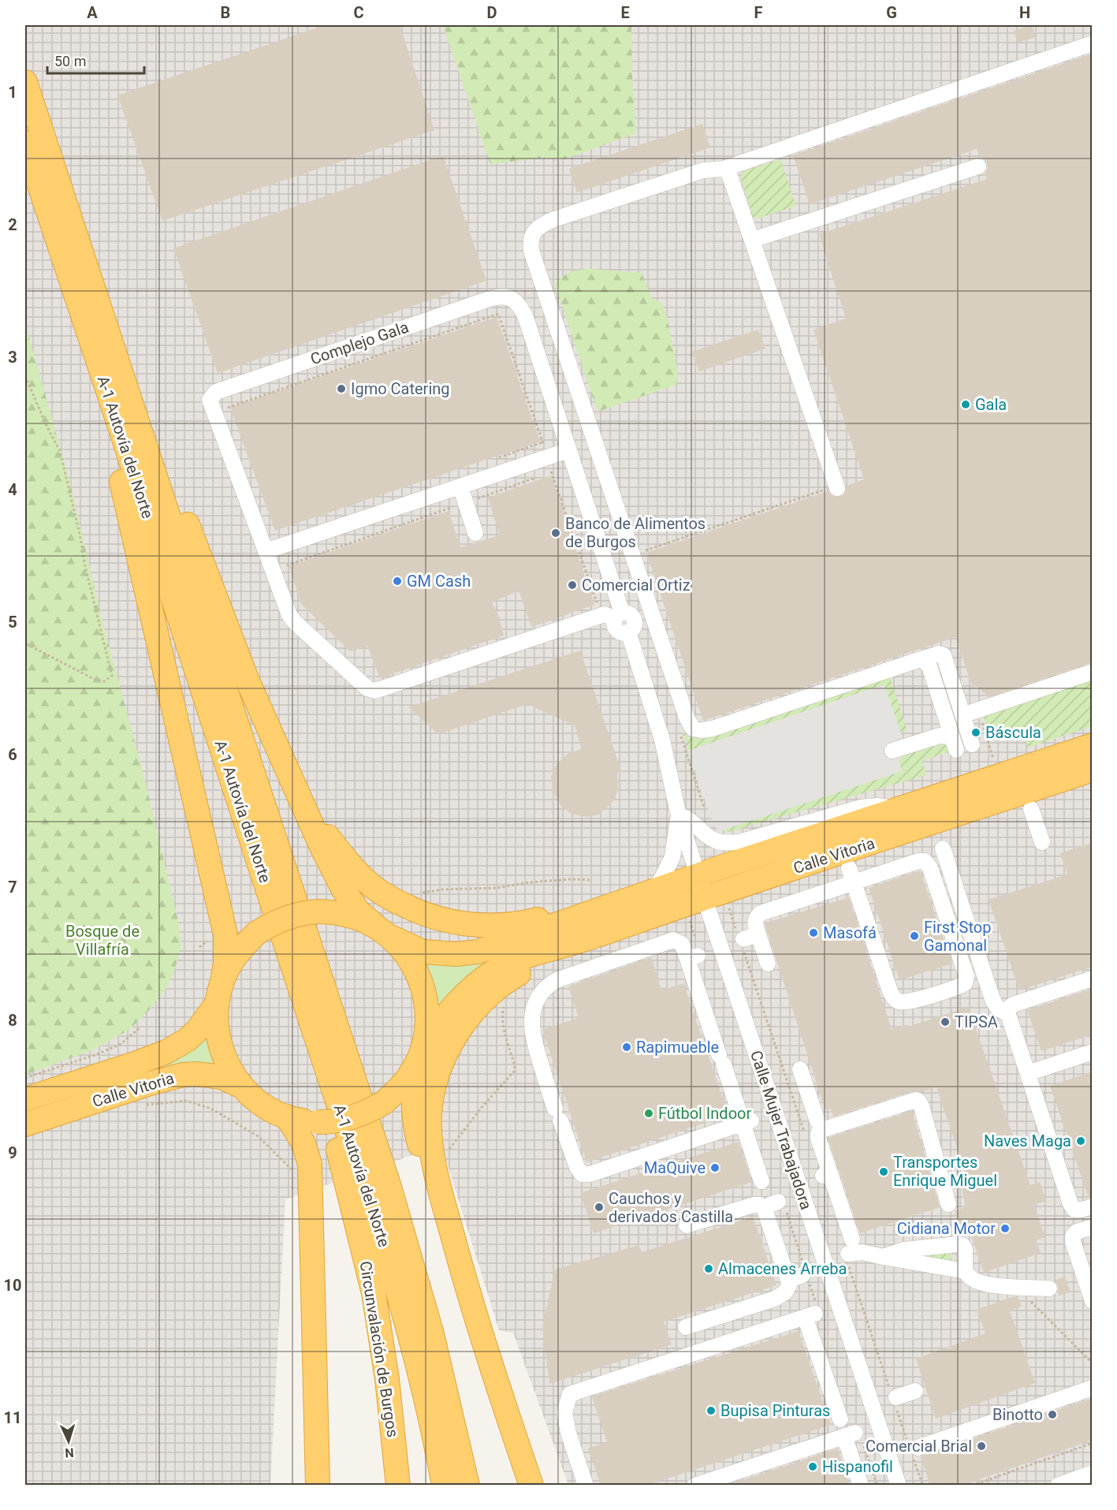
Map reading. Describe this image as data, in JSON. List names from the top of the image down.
{
  "streets": {
    "highway": ["A-1 Autovía del Norte", "Calle Vitoria", "Circunvalación de Burgos"],
    "street": ["Complejo Gala", "Calle Mujer Trabajadora"]
  },
  "crossings": [
    ["Complejo Gala", "Calle Mujer Trabajadora"],
    ["A-1 Autovía del Norte", "Circunvalación de Burgos"],
    ["Calle Vitoria", "Calle Mujer Trabajadora"]
  ],
  "parks": ["Bosque de Villafría"],
  "places": [
    "Igmo Catering",
    "Gala",
    "Banco de Alimentos de Burgos",
    "GM Cash",
    "Comercial Ortiz",
    "Báscula",
    "Masofá",
    "First Stop Gamonal",
    "TIPSA",
    "Rapimueble",
    "Fútbol Indoor",
    "Naves Maga",
    "MaQuive",
    "Transportes Enrique Miguel",
    "Cauchos y derivados Castilla",
    "Cidiana Motor",
    "Almacenes Arreba",
    "Bupisa Pinturas",
    "Binotto",
    "Comercial Brial",
    "Hispanofil"
  ],
  "scale_bar": "50 m",
  "north": "bottom",
  "grid": {
    "columns": [
      "A",
      "B",
      "C",
      "D",
      "E",
      "F",
      "G",
      "H"
    ],
    "rows": [
      "1",
      "2",
      "3",
      "4",
      "5",
      "6",
      "7",
      "8",
      "9",
      "10",
      "11"
    ]
  }
}
